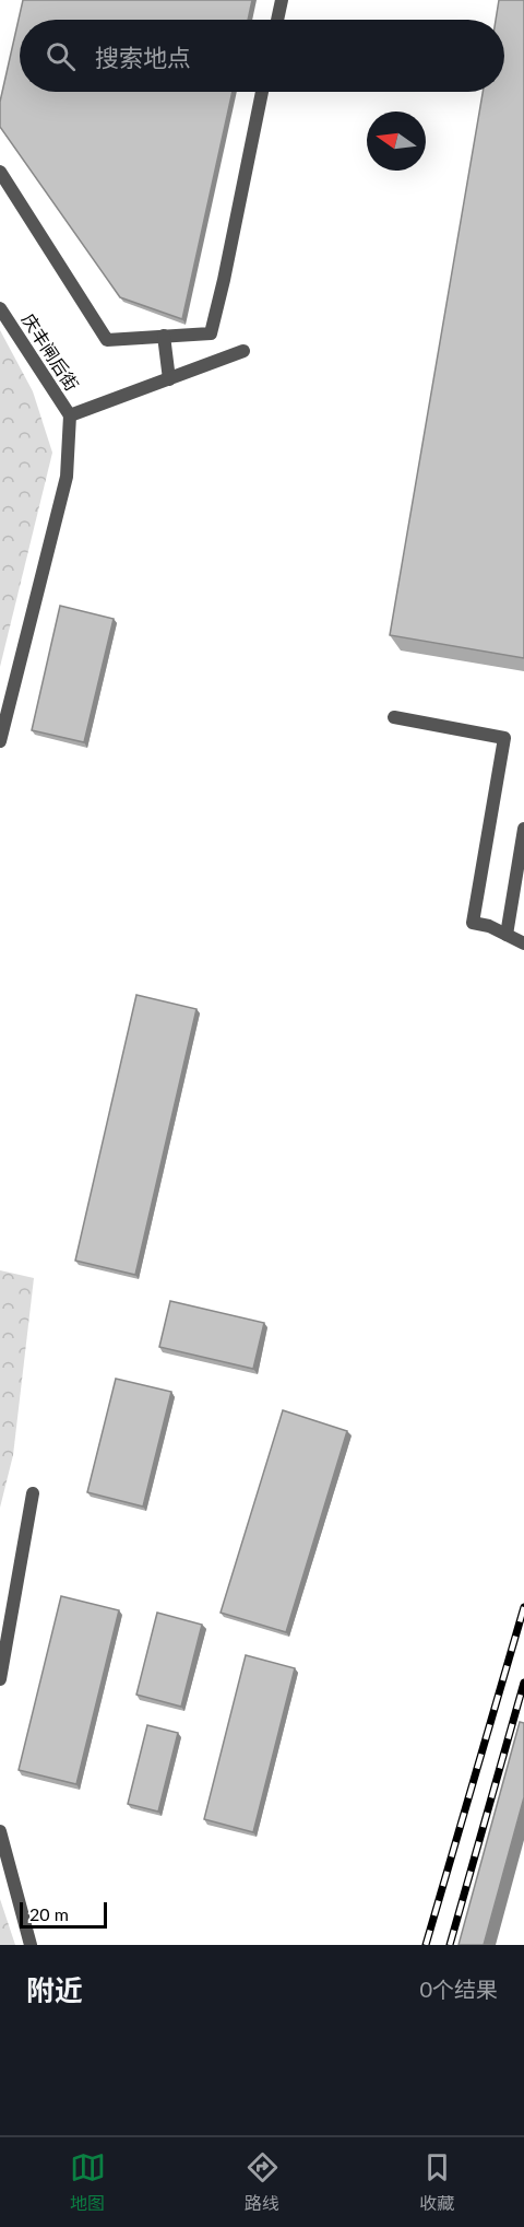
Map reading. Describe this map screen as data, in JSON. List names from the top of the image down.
{
  "streets": {
    "street": ["庆丰闸后街"]
  },
  "scale_bar": "20 m",
  "north": "left",
  "page": {
    "search": "搜索地点",
    "scale": "20 m",
    "heading": ["附近", "0个结果"],
    "nav": ["地图", "路线", "收藏"]
  }
}
